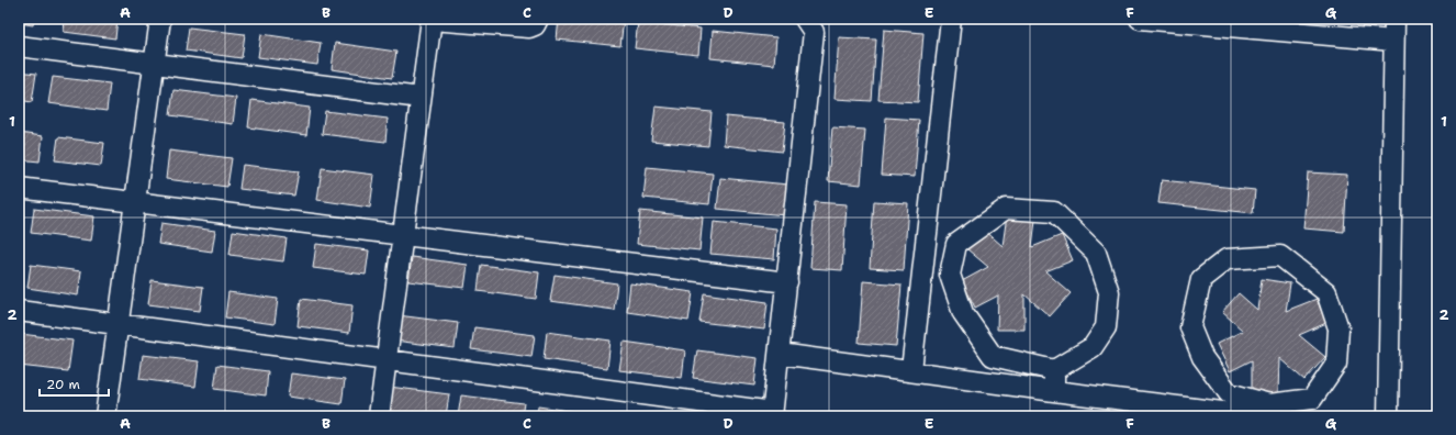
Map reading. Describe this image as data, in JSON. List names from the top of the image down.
{
  "scale_bar": "20 m",
  "grid": {
    "columns": [
      "A",
      "B",
      "C",
      "D",
      "E",
      "F",
      "G"
    ],
    "rows": ["1", "2"]
  }
}
